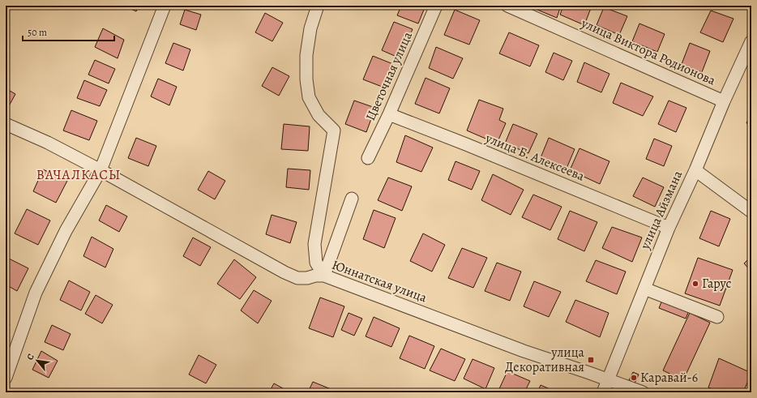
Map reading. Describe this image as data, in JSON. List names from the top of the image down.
{
  "streets": {
    "street": [
      "улица Виктора Родионова",
      "Цветочная улица",
      "улица Б. Алексеева",
      "улица Айзмана",
      "Юннатская улица"
    ]
  },
  "crossings": [
    ["улица Виктора Родионова", "улица Айзмана"],
    ["Цветочная улица", "улица Б. Алексеева"],
    ["улица Б. Алексеева", "улица Айзмана"],
    ["улица Айзмана", "Юннатская улица"]
  ],
  "districts": ["ВАЧАЛКАСЫ"],
  "places": {
    "other": ["Гарус", "Каравай-6"],
    "transit": ["улица Декоративная"]
  },
  "scale_bar": "50 m",
  "north": "top left"
}
